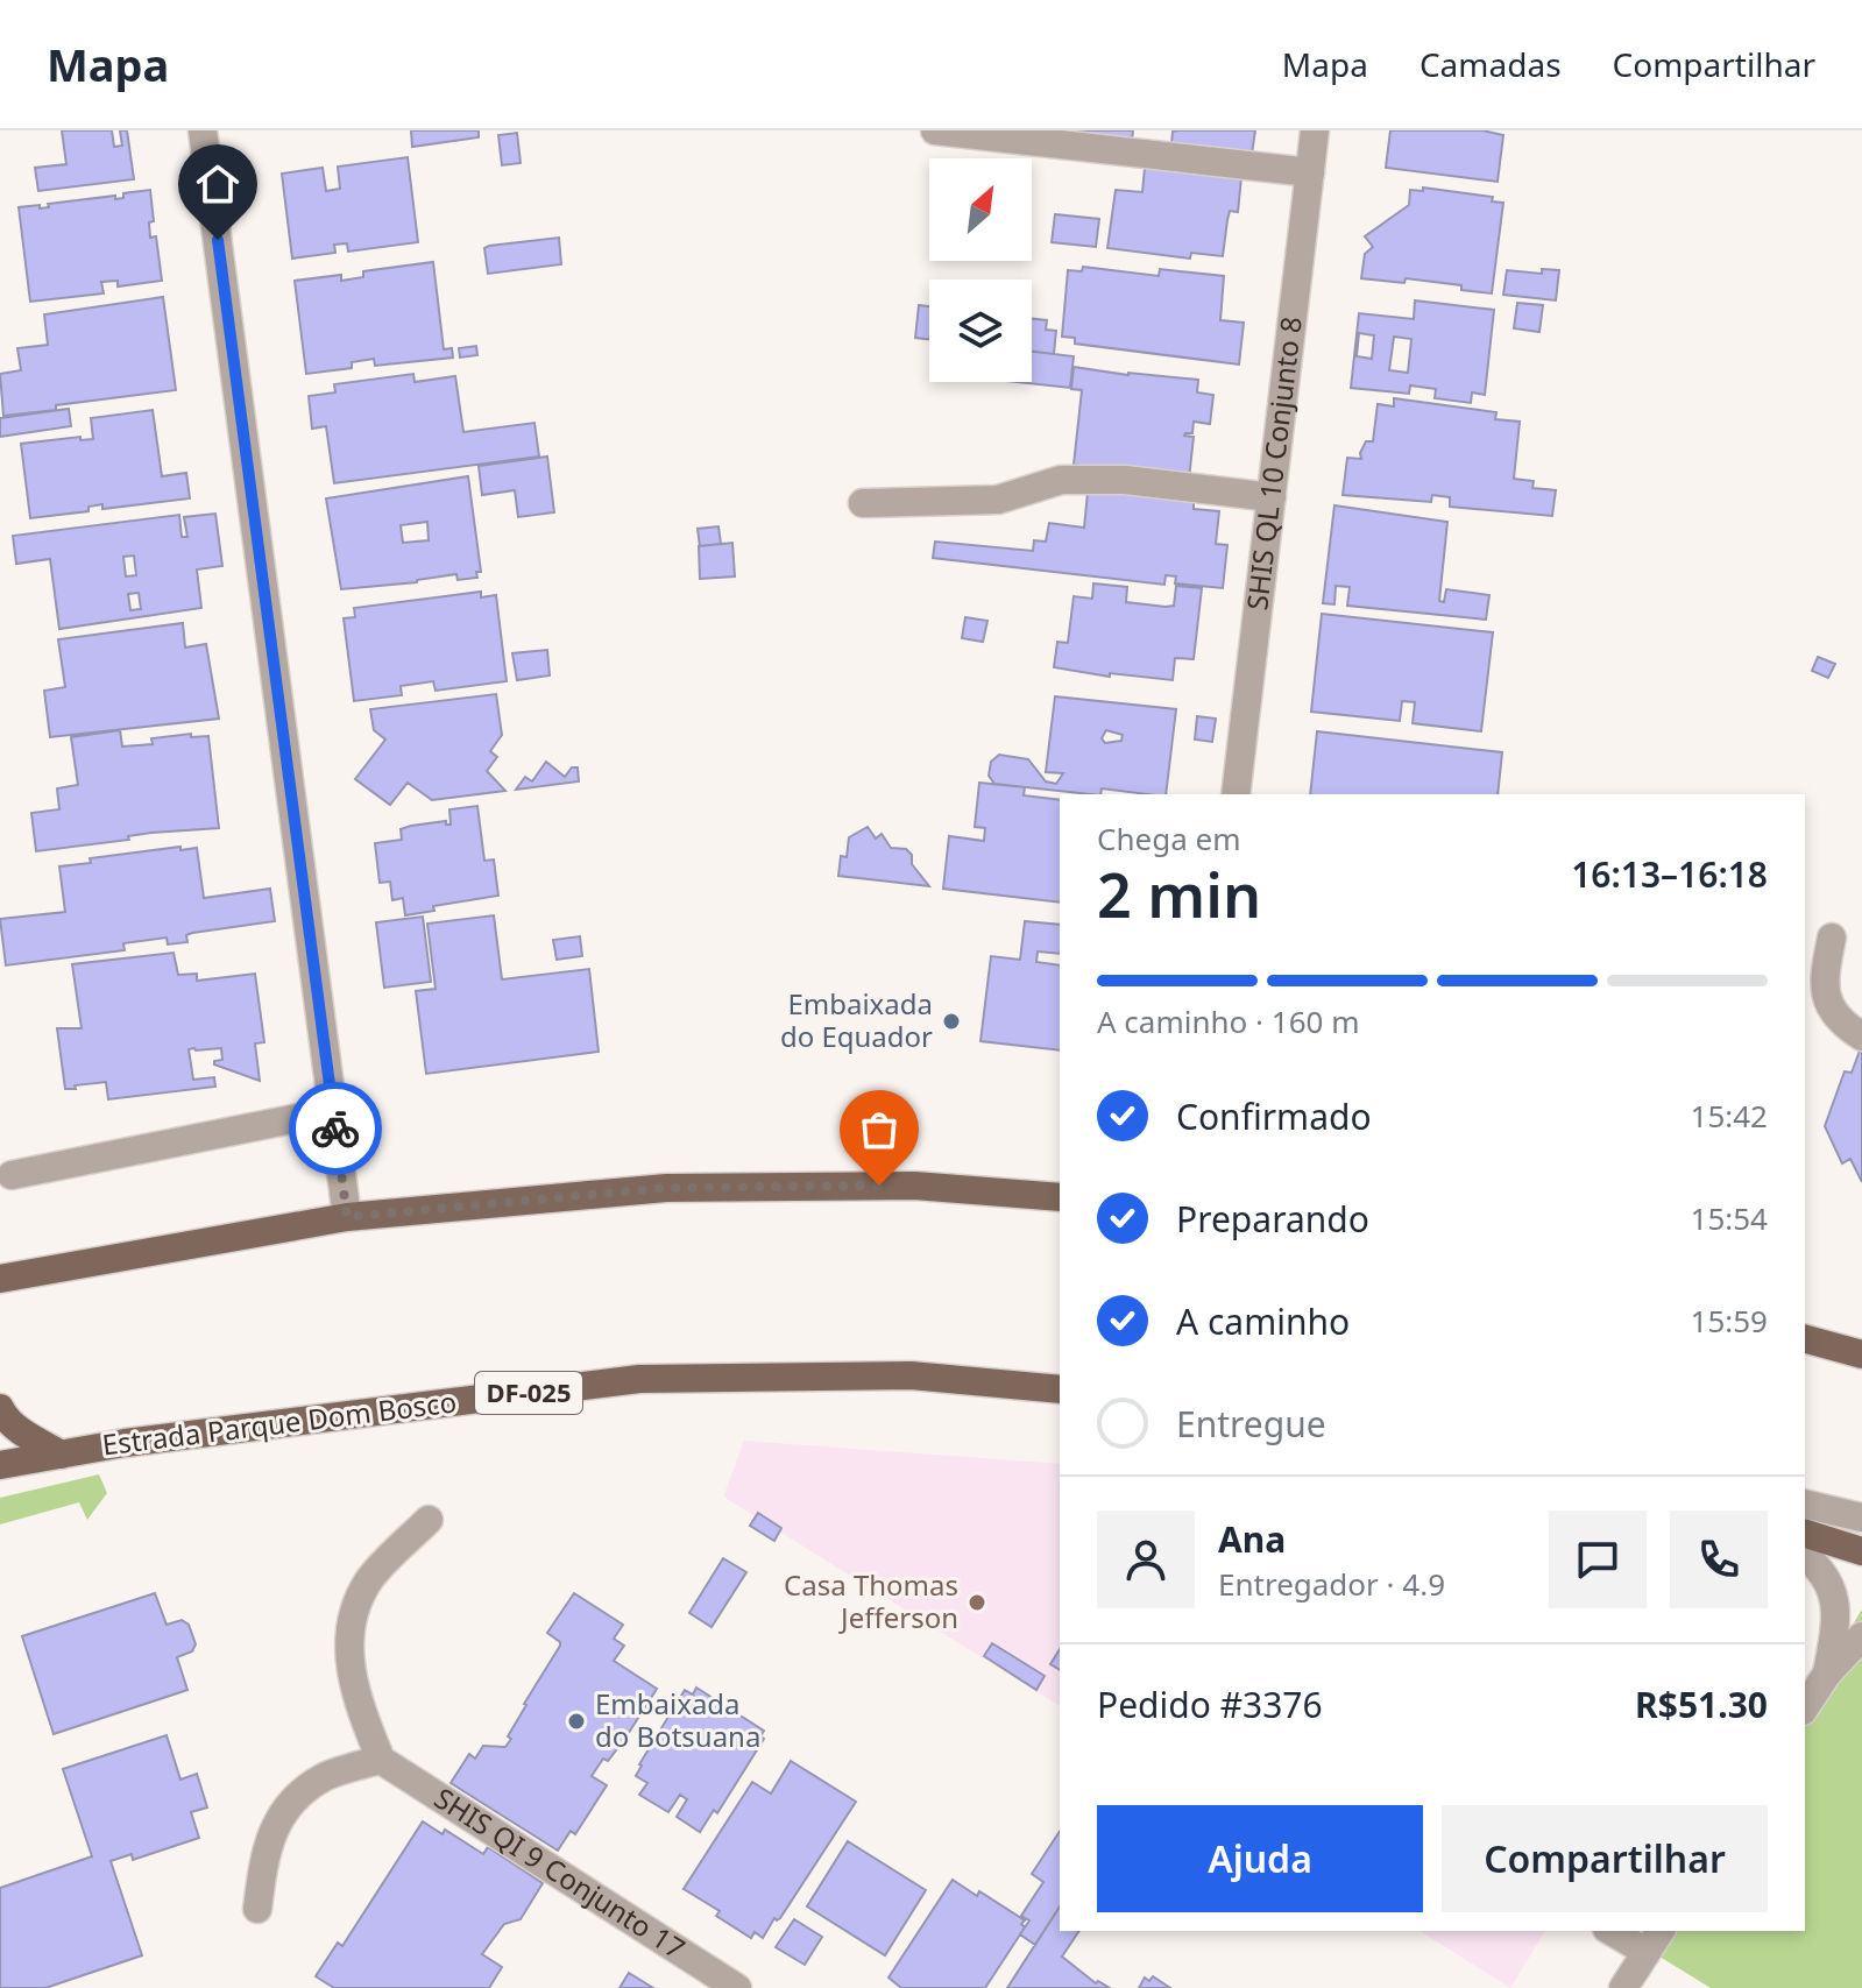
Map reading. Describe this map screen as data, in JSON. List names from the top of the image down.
{
  "streets": {
    "main road": ["DF-025", "Estrada Parque Dom Bosco"],
    "street": ["SHIS QL 10 Conjunto 8", "SHIS QI 9 Conjunto 17"]
  },
  "places": ["Embaixada do Equador", "Casa Thomas Jefferson", "Embaixada do Botsuana"],
  "north": "top right",
  "page": {
    "header": "Mapa",
    "nav": ["Mapa", "Camadas", "Compartilhar"],
    "heading": ["2 min", "Chega em", "16:13–16:18"],
    "panel": [
      "Ana",
      "Entregador · 4.9",
      "Pedido #3376",
      "R$51.30"
    ],
    "bar": "A caminho · 160 m",
    "list": [
      ["Confirmado", "15:42"],
      ["Preparando", "15:54"],
      ["A caminho", "15:59"],
      "Entregue"
    ],
    "buttons": ["Ajuda", "Compartilhar"]
  }
}
